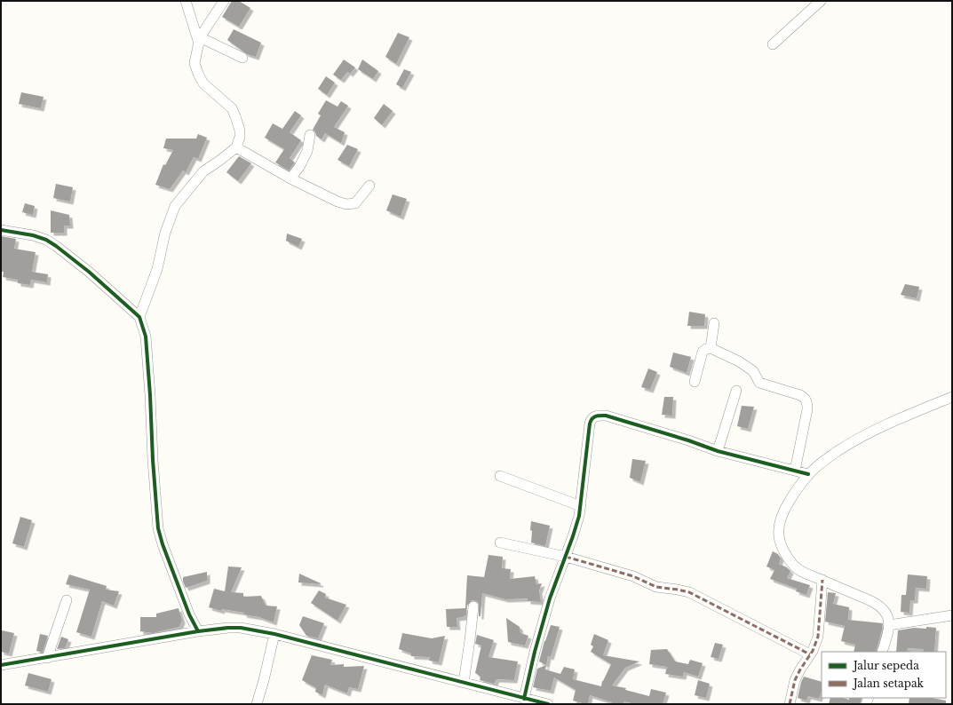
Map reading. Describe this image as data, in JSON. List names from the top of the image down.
{
  "legend": ["Jalur sepeda", "Jalan setapak"]
}
